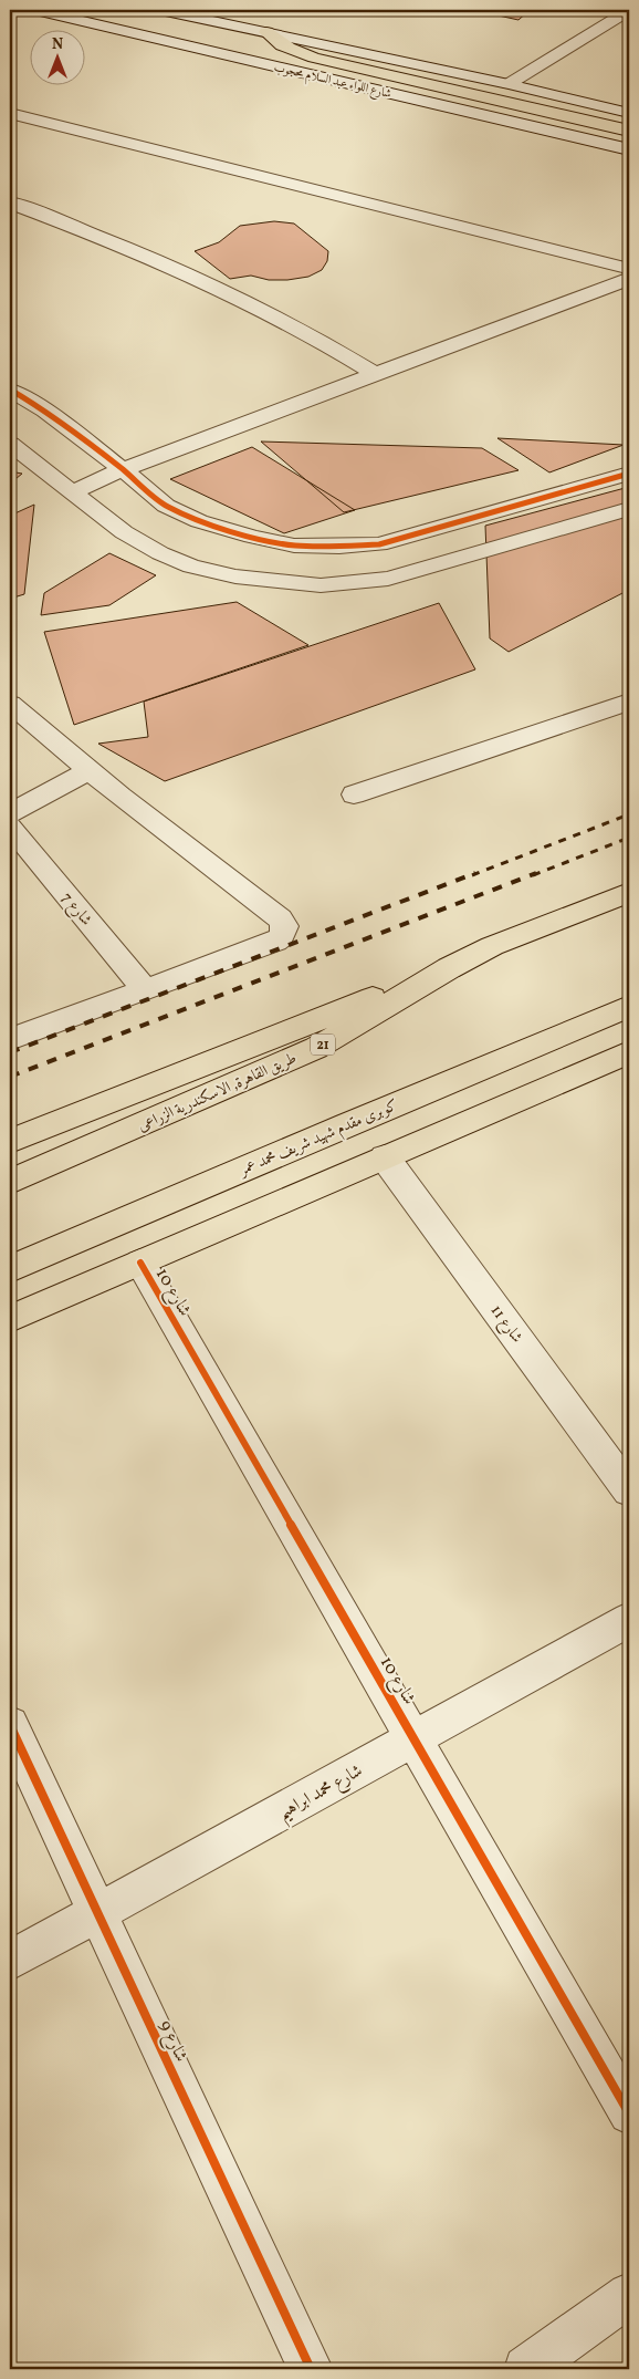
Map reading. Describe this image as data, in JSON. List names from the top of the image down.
{
  "streets": {
    "highway": ["21", "طريق القاهرة, الاسكندرية الزراعى", "كوبرى مقدم شهيد شريف محمد عمر"],
    "street": [
      "شارع اللواء عبد السلام محجوب",
      "شارع 7",
      "شارع 10",
      "شارع 11",
      "شارع محمد ابراهيم",
      "شارع 9"
    ]
  },
  "crossings": [
    ["شارع 10", "شارع محمد ابراهيم"],
    ["شارع محمد ابراهيم", "شارع 9"]
  ],
  "north": "top"
}
